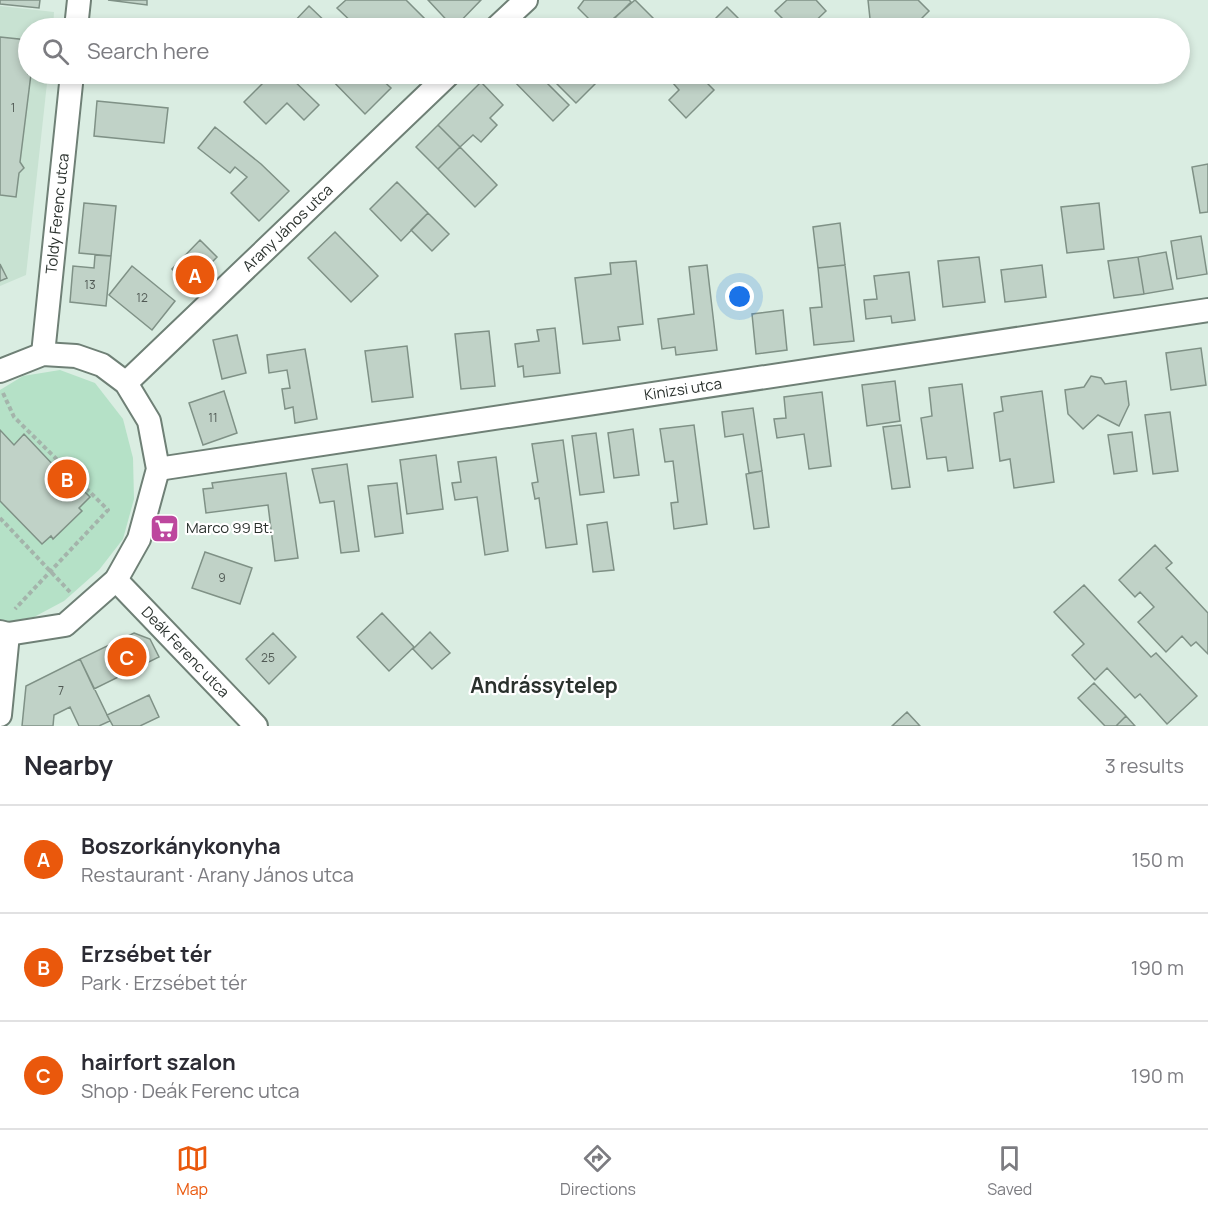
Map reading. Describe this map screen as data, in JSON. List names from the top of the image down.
{
  "streets": {
    "street": [
      "Toldy Ferenc utca",
      "Arany János utca",
      "Kinizsi utca",
      "Deák Ferenc utca"
    ]
  },
  "districts": ["Andrássytelep"],
  "places": {
    "supermarket": ["Marco 99 Bt."]
  },
  "house_numbers": [
    "1",
    "13",
    "12",
    "11",
    "9",
    "25",
    "7"
  ],
  "page": {
    "search": "Search here",
    "pins": ["A", "B", "C"],
    "heading": ["Nearby", "3 results"],
    "list": [
      {
        "mark": "A",
        "name": "Boszorkánykonyha",
        "note": "Restaurant · Arany János utca",
        "value": "150 m"
      },
      {
        "mark": "B",
        "name": "Erzsébet tér",
        "note": "Park · Erzsébet tér",
        "value": "190 m"
      },
      {
        "mark": "C",
        "name": "hairfort szalon",
        "note": "Shop · Deák Ferenc utca",
        "value": "190 m"
      }
    ],
    "nav": ["Map", "Directions", "Saved"]
  }
}
